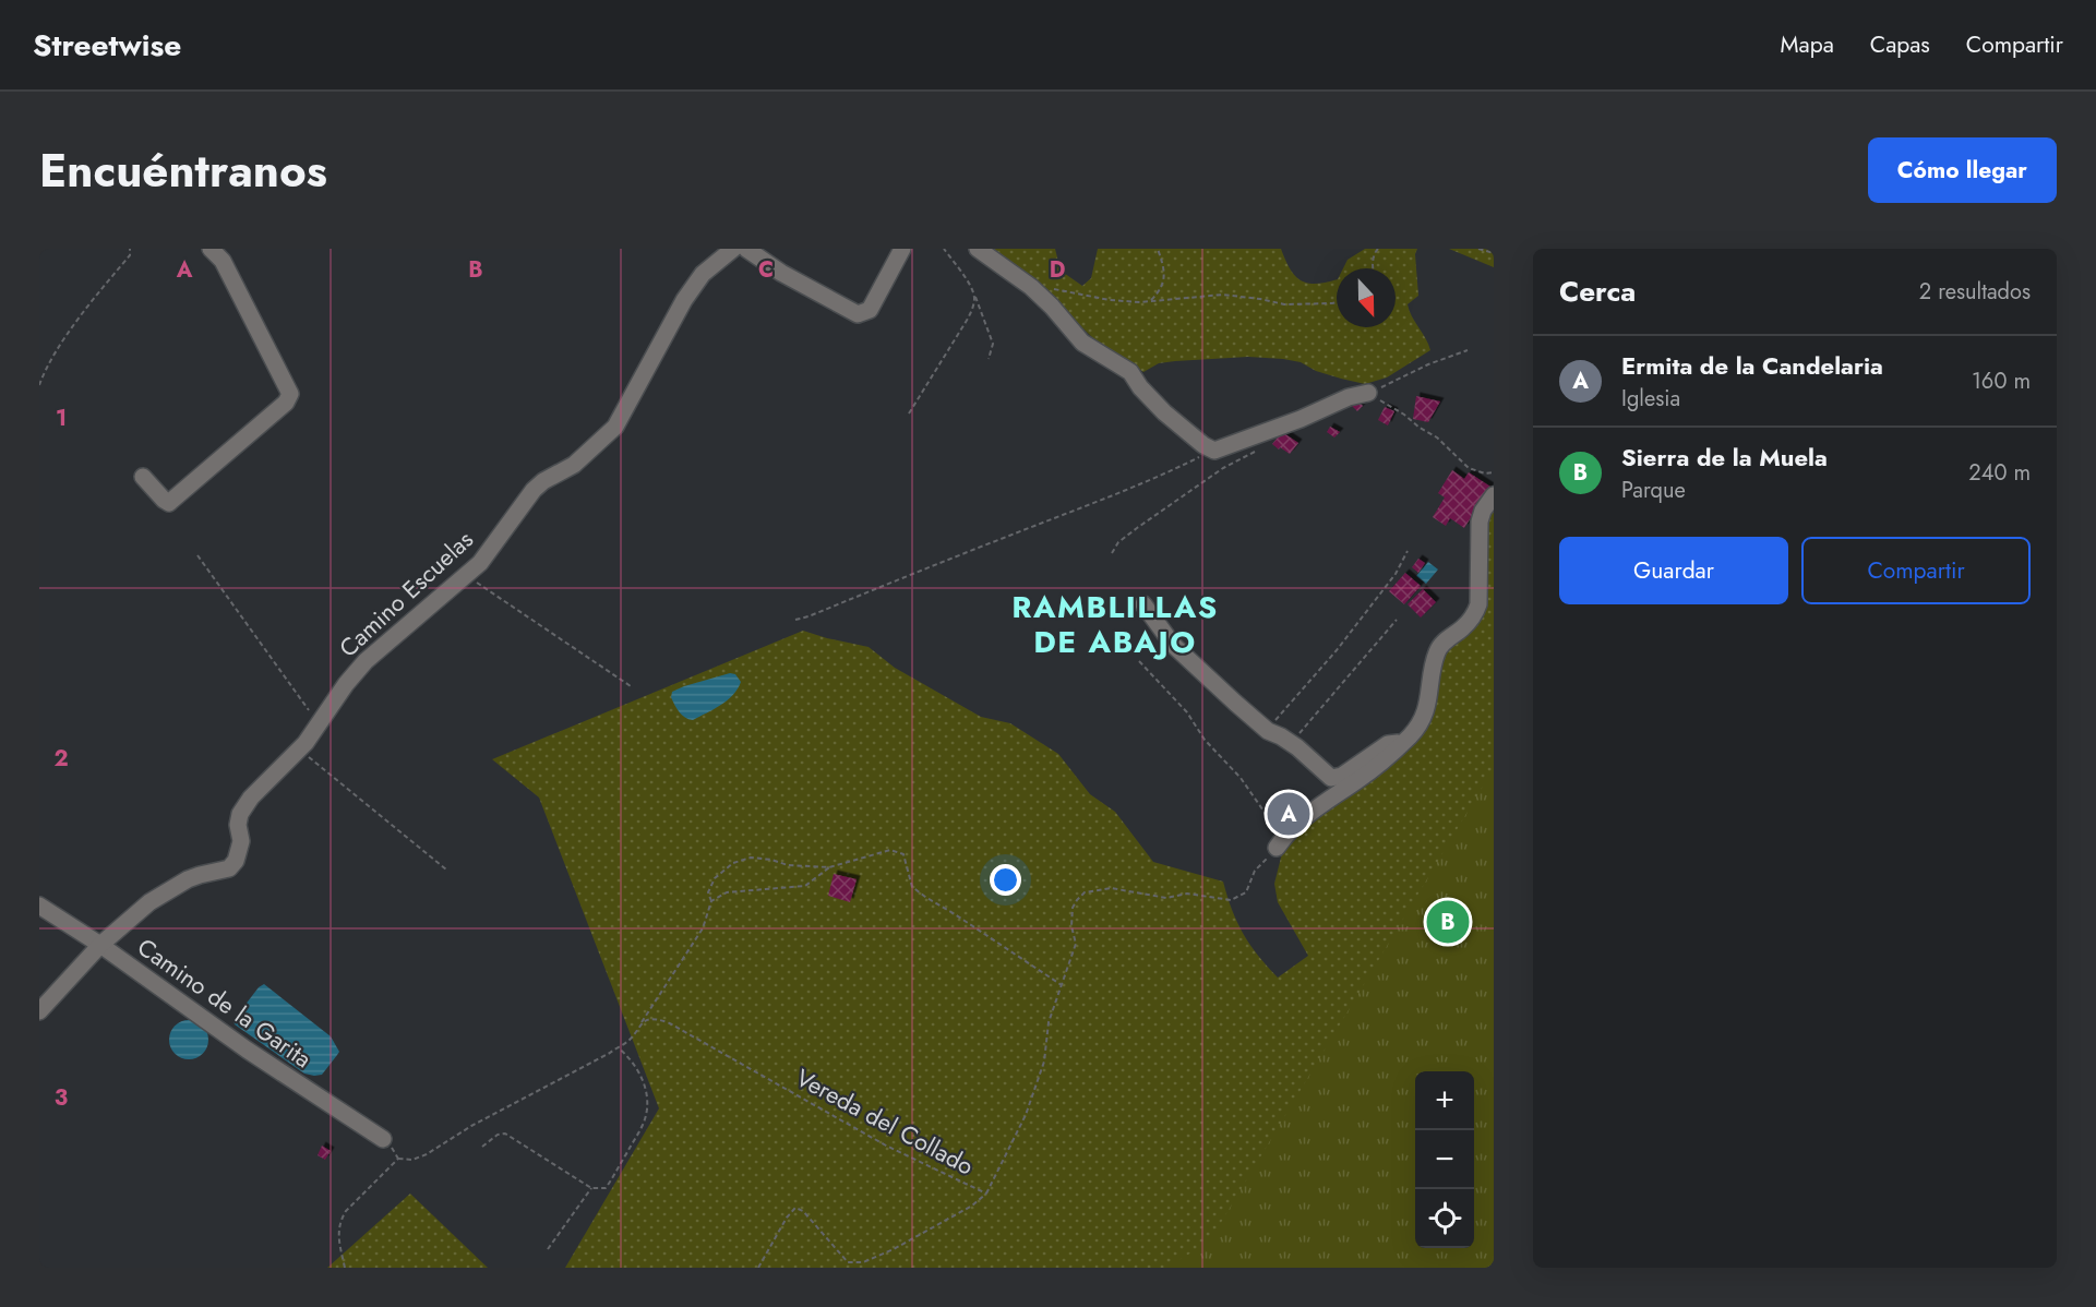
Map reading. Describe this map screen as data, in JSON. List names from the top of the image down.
{
  "streets": {
    "street": ["Camino Escuelas", "Camino de la Garita"],
    "path": ["Vereda del Collado"]
  },
  "crossings": [
    ["Camino Escuelas", "Camino de la Garita"]
  ],
  "districts": ["RAMBLILLAS DE ABAJO"],
  "north": "bottom",
  "page": {
    "header": "Streetwise",
    "nav": ["Mapa", "Capas", "Compartir"],
    "title": "Encuéntranos",
    "buttons": [
      "Cómo llegar",
      ["Guardar", "Compartir"]
    ],
    "heading": ["Cerca", "2 resultados"],
    "list": [
      {
        "mark": "A",
        "name": "Ermita de la Candelaria",
        "note": "Iglesia",
        "value": "160 m"
      },
      {
        "mark": "B",
        "name": "Sierra de la Muela",
        "note": "Parque",
        "value": "240 m"
      }
    ],
    "pins": ["A", "B"],
    "map_buttons": ["+", "−"]
  },
  "grid": {
    "columns": [
      "A",
      "B",
      "C",
      "D"
    ],
    "rows": ["1", "2", "3"]
  }
}
